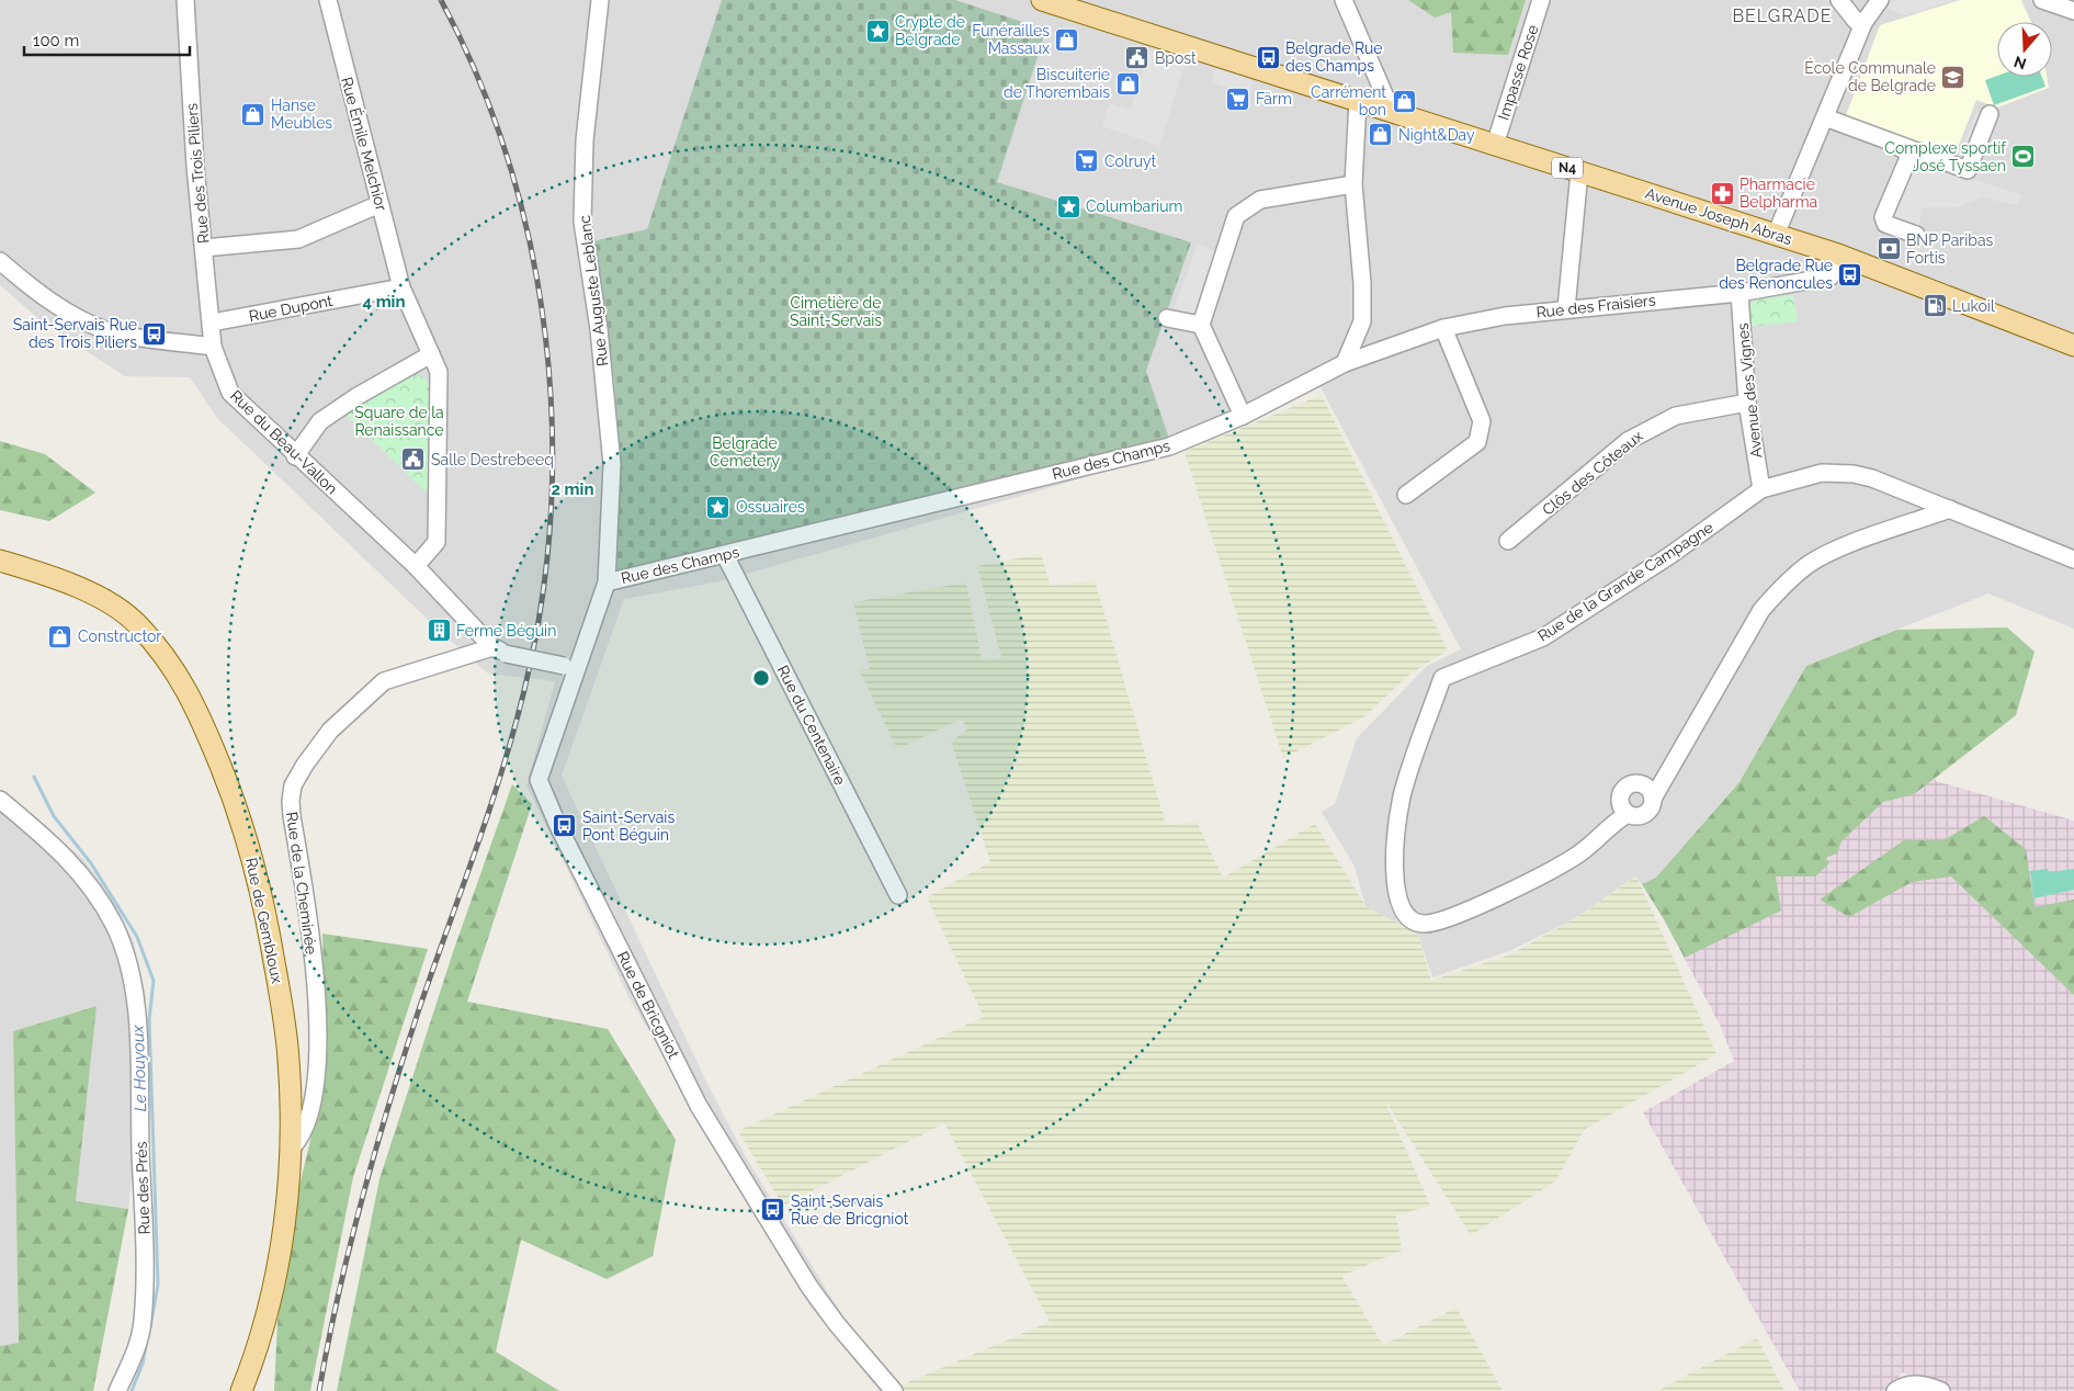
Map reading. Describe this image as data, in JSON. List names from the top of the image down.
{
  "streets": {
    "main road": ["N4", "Avenue Joseph Abras", "Rue de Gembloux"],
    "street": [
      "Impasse Rose",
      "Rue Émile Melchior",
      "Rue des Trois Piliers",
      "Rue Auguste Leblanc",
      "Rue des Fraisiers",
      "Rue Dupont",
      "Avenue des Vignes",
      "Rue du Beau-Vallon",
      "Rue des Champs",
      "Clôs des Côteaux",
      "Rue de la Grande Campagne",
      "Rue du Centenaire",
      "Rue de la Cheminée",
      "Rue de Bricgniot",
      "Rue des Prés"
    ]
  },
  "crossings": [
    ["Impasse Rose", "Avenue Joseph Abras"],
    ["Rue Émile Melchior", "Rue Dupont"],
    ["Rue Émile Melchior", "Rue du Beau-Vallon"],
    ["N4", "Avenue Joseph Abras"],
    ["Rue des Trois Piliers", "Rue Dupont"],
    ["Rue des Trois Piliers", "Rue du Beau-Vallon"],
    ["Avenue Joseph Abras", "Rue des Fraisiers"],
    ["Rue Auguste Leblanc", "Rue des Champs"],
    ["Rue Auguste Leblanc", "Rue de Bricgniot"],
    ["Rue des Fraisiers", "Avenue des Vignes"],
    ["Rue des Fraisiers", "Rue des Champs"],
    ["Avenue des Vignes", "Clôs des Côteaux"],
    ["Avenue des Vignes", "Rue de la Grande Campagne"],
    ["Rue du Beau-Vallon", "Rue de la Cheminée"],
    ["Rue des Champs", "Rue du Centenaire"],
    ["Rue des Champs", "Rue de Bricgniot"],
    ["Rue de la Cheminée", "Rue de Gembloux"],
    ["Rue de la Cheminée", "Rue de Bricgniot"]
  ],
  "districts": ["BELGRADE"],
  "water": ["Le Houyoux"],
  "parks": ["Cimetière de Saint-Servais", "Square de la Renaissance", "Belgrade Cemetery"],
  "places": {
    "place": ["Crypte de Belgrade", "Columbarium", "Ossuaires"],
    "shop": [
      "Funérailles Massaux",
      "Biscuiterie de Thorembais",
      "Carrément bon",
      "Hanse Meubles",
      "Night&Day",
      "Constructor"
    ],
    "bus stop": [
      "Belgrade Rue des Champs",
      "Belgrade Rue des Renoncules",
      "Saint-Servais Rue des Trois Piliers",
      "Saint-Servais Pont Béguin",
      "Saint-Servais Rue de Bricgniot"
    ],
    "public building": ["Bpost", "Salle Destrebeeq"],
    "school or university": ["École Communale de Belgrade"],
    "supermarket": ["Färm", "Colruyt"],
    "sports": ["Complexe sportif José Tyssaen"],
    "pharmacy": ["Pharmacie Belpharma"],
    "bank": ["BNP Paribas Fortis"],
    "fuel station": ["Lukoil"],
    "building": ["Ferme Béguin"]
  },
  "scale_bar": "100 m",
  "north": "bottom",
  "rings": ["4 min", "2 min"]
}
